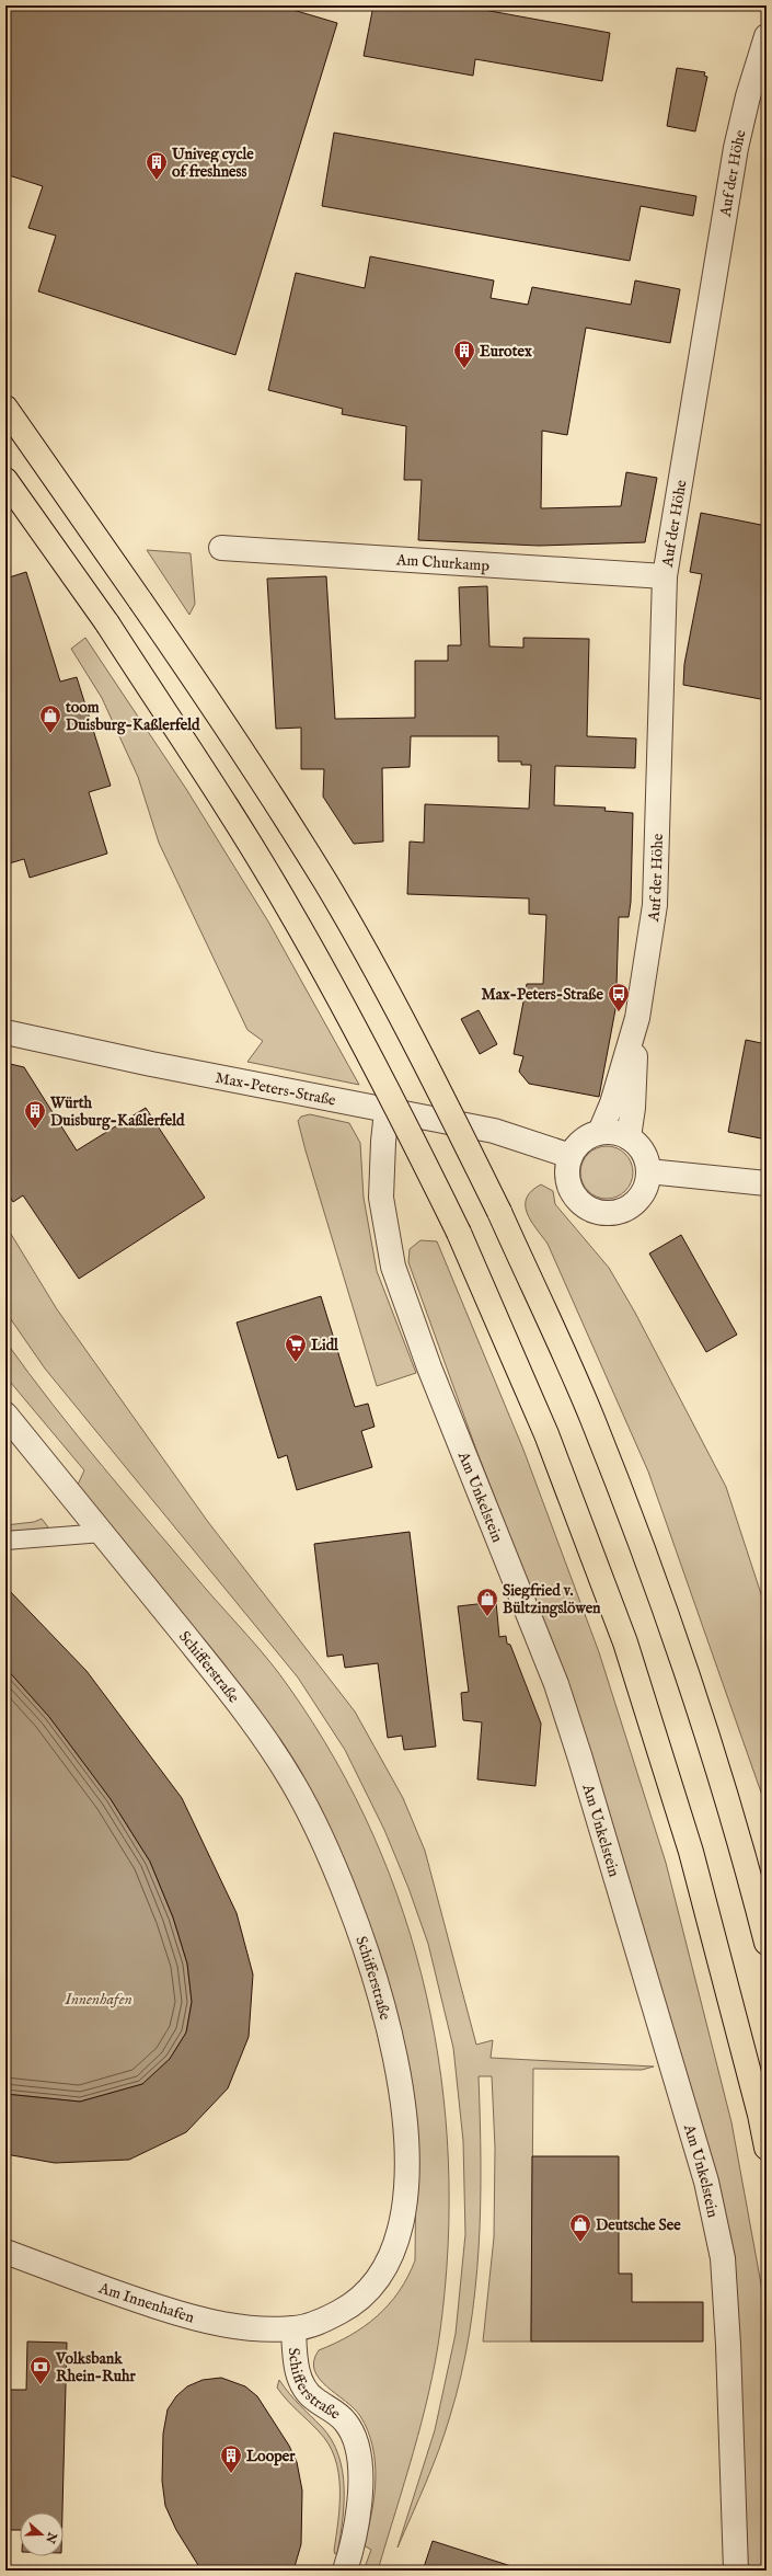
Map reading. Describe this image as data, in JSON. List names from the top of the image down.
{
  "streets": {
    "street": [
      "Auf der Höhe",
      "Am Churkamp",
      "Max-Peters-Straße",
      "Am Unkelstein",
      "Schifferstraße",
      "Am Innenhafen"
    ]
  },
  "crossings": [
    ["Auf der Höhe", "Am Churkamp"],
    ["Auf der Höhe", "Max-Peters-Straße"],
    ["Max-Peters-Straße", "Am Unkelstein"],
    ["Schifferstraße", "Am Innenhafen"]
  ],
  "water": ["Innenhafen"],
  "places": {
    "building": [
      "Univeg cycle of freshness",
      "Eurotex",
      "Würth Duisburg-Kaßlerfeld",
      "Looper"
    ],
    "shop": ["toom Duisburg-Kaßlerfeld", "Siegfried v. Bültzingslöwen", "Deutsche See"],
    "bus stop": ["Max-Peters-Straße"],
    "supermarket": ["Lidl"],
    "bank": ["Volksbank Rhein-Ruhr"]
  },
  "north": "right"
}
